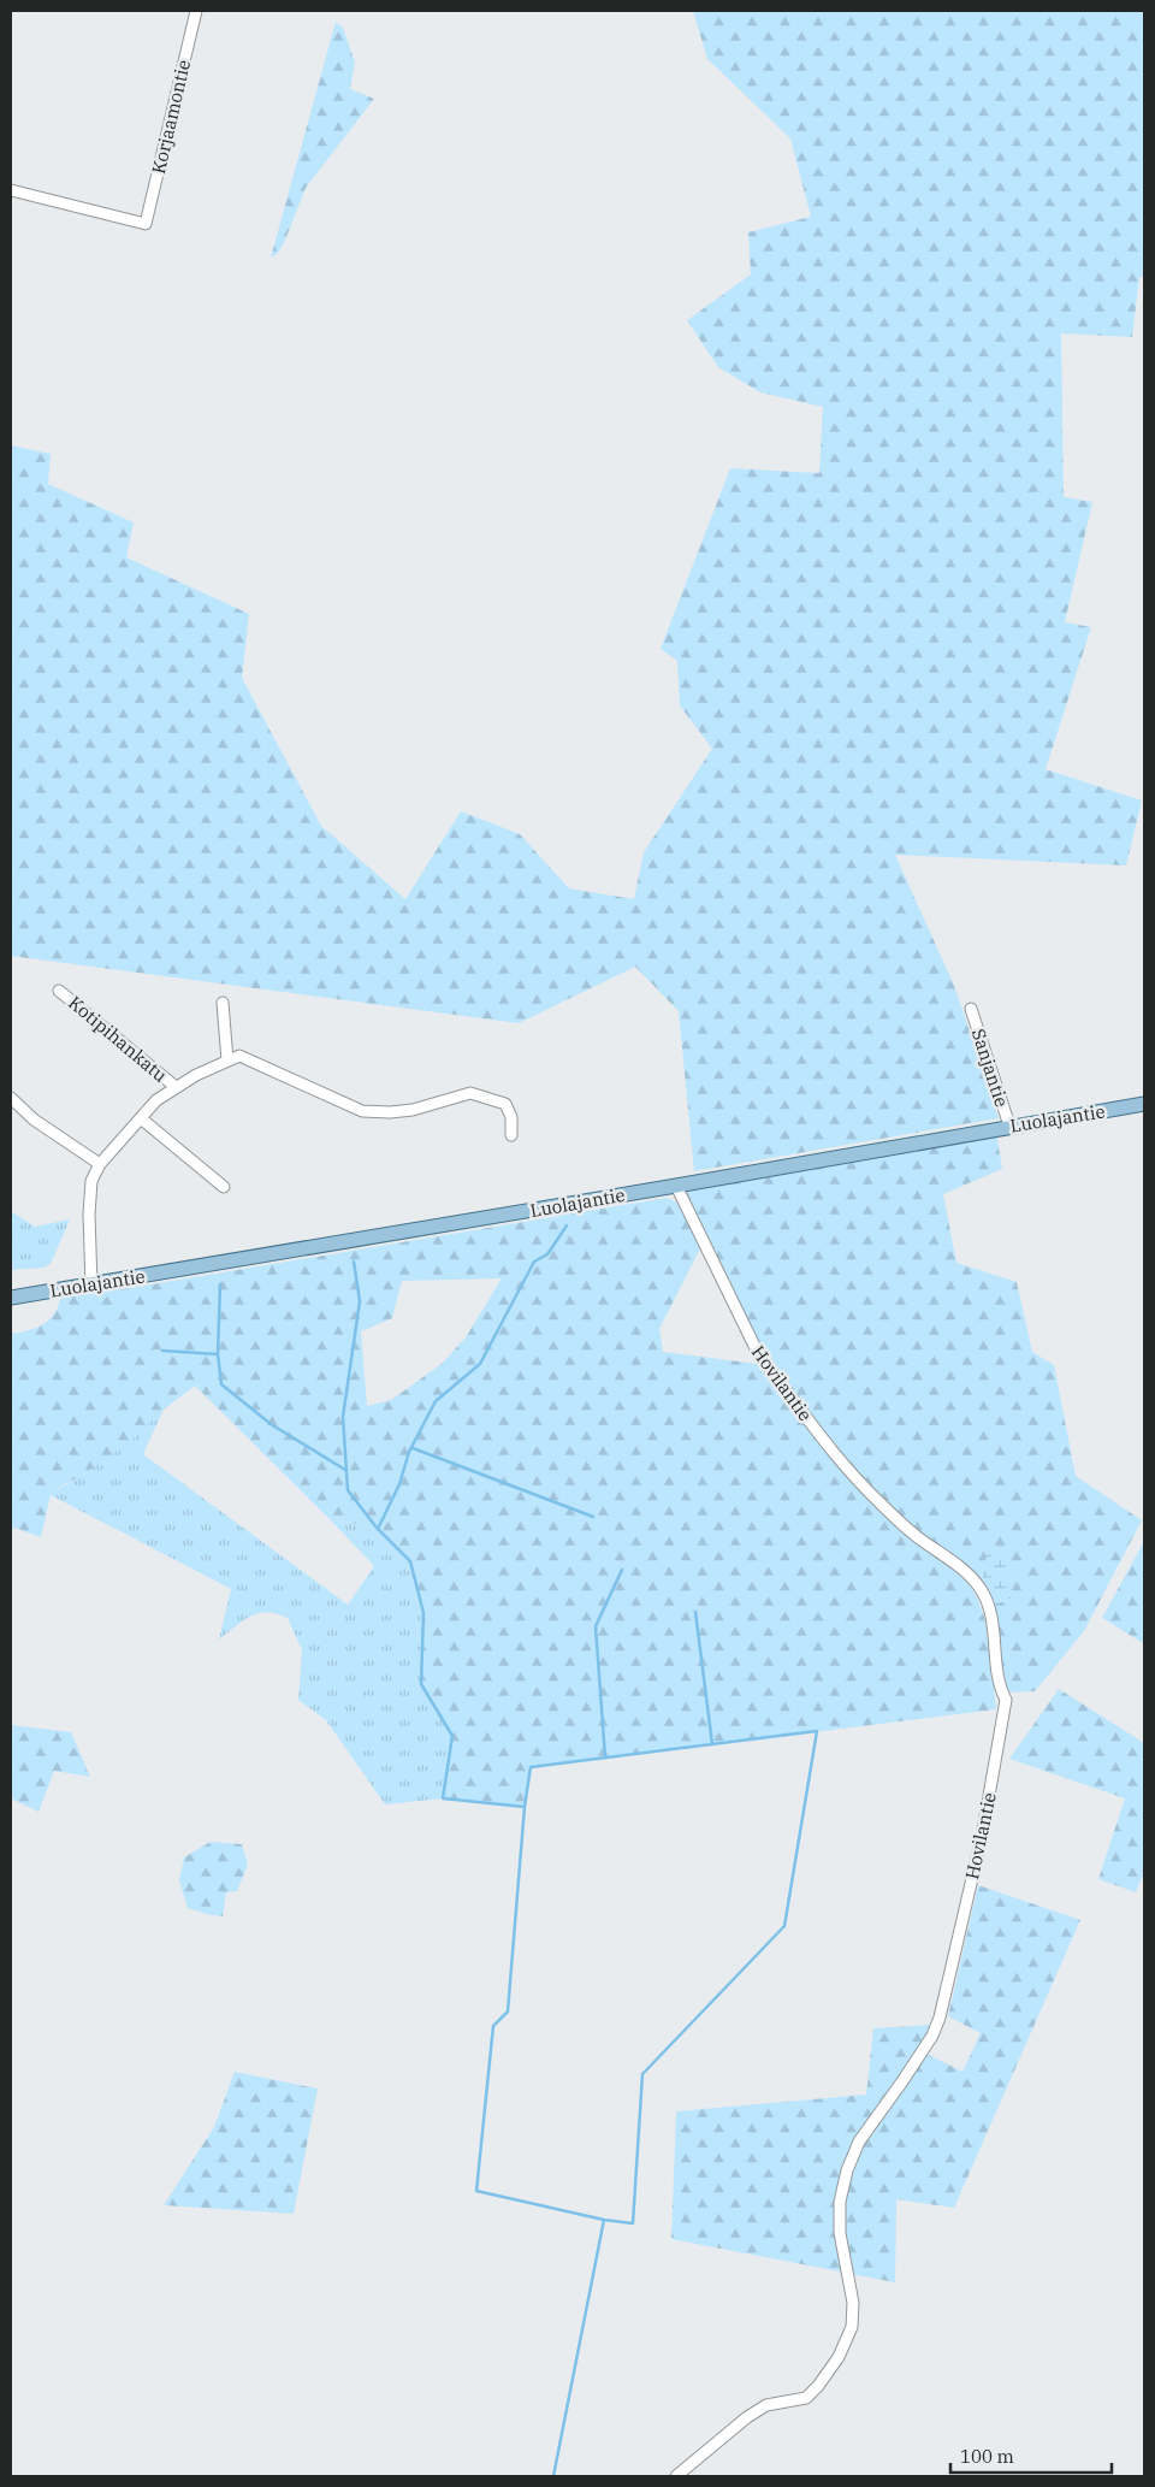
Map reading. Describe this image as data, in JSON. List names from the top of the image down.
{
  "streets": {
    "main road": ["Luolajantie"],
    "street": [
      "Korjaamontie",
      "Kotipihankatu",
      "Sanjantie",
      "Hovilantie"
    ]
  },
  "crossings": [
    ["Sanjantie", "Luolajantie"],
    ["Luolajantie", "Hovilantie"]
  ],
  "scale_bar": "100 m"
}
